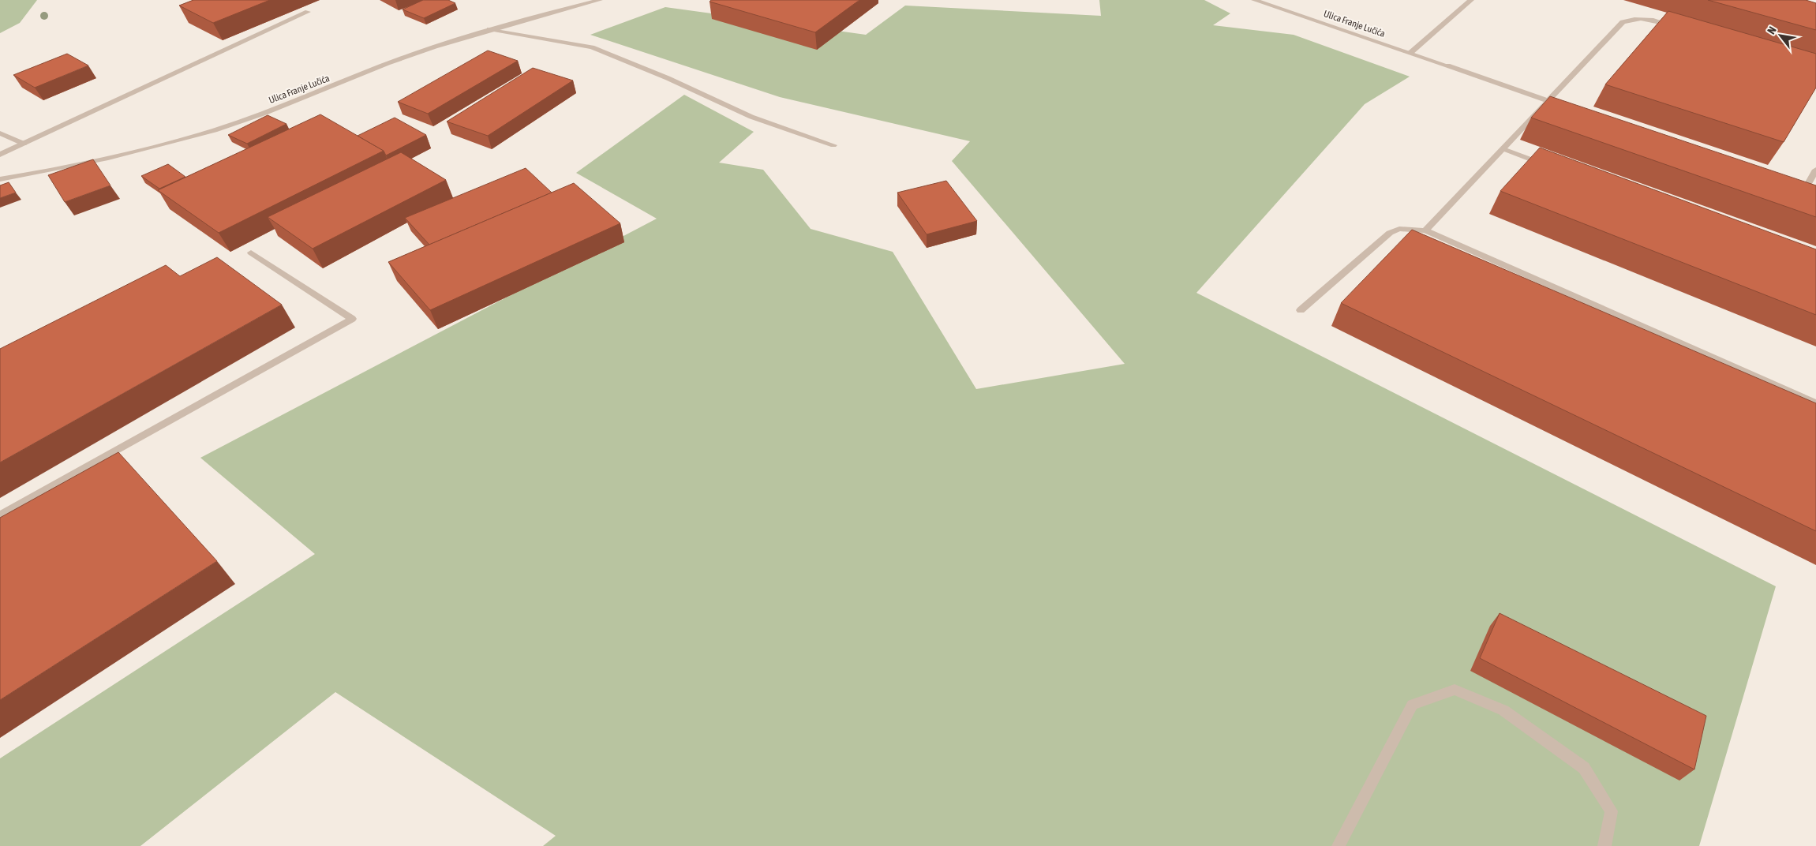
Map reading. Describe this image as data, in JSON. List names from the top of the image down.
{
  "streets": {
    "street": ["Ulica Franje Lučića"]
  },
  "north": "top left"
}
